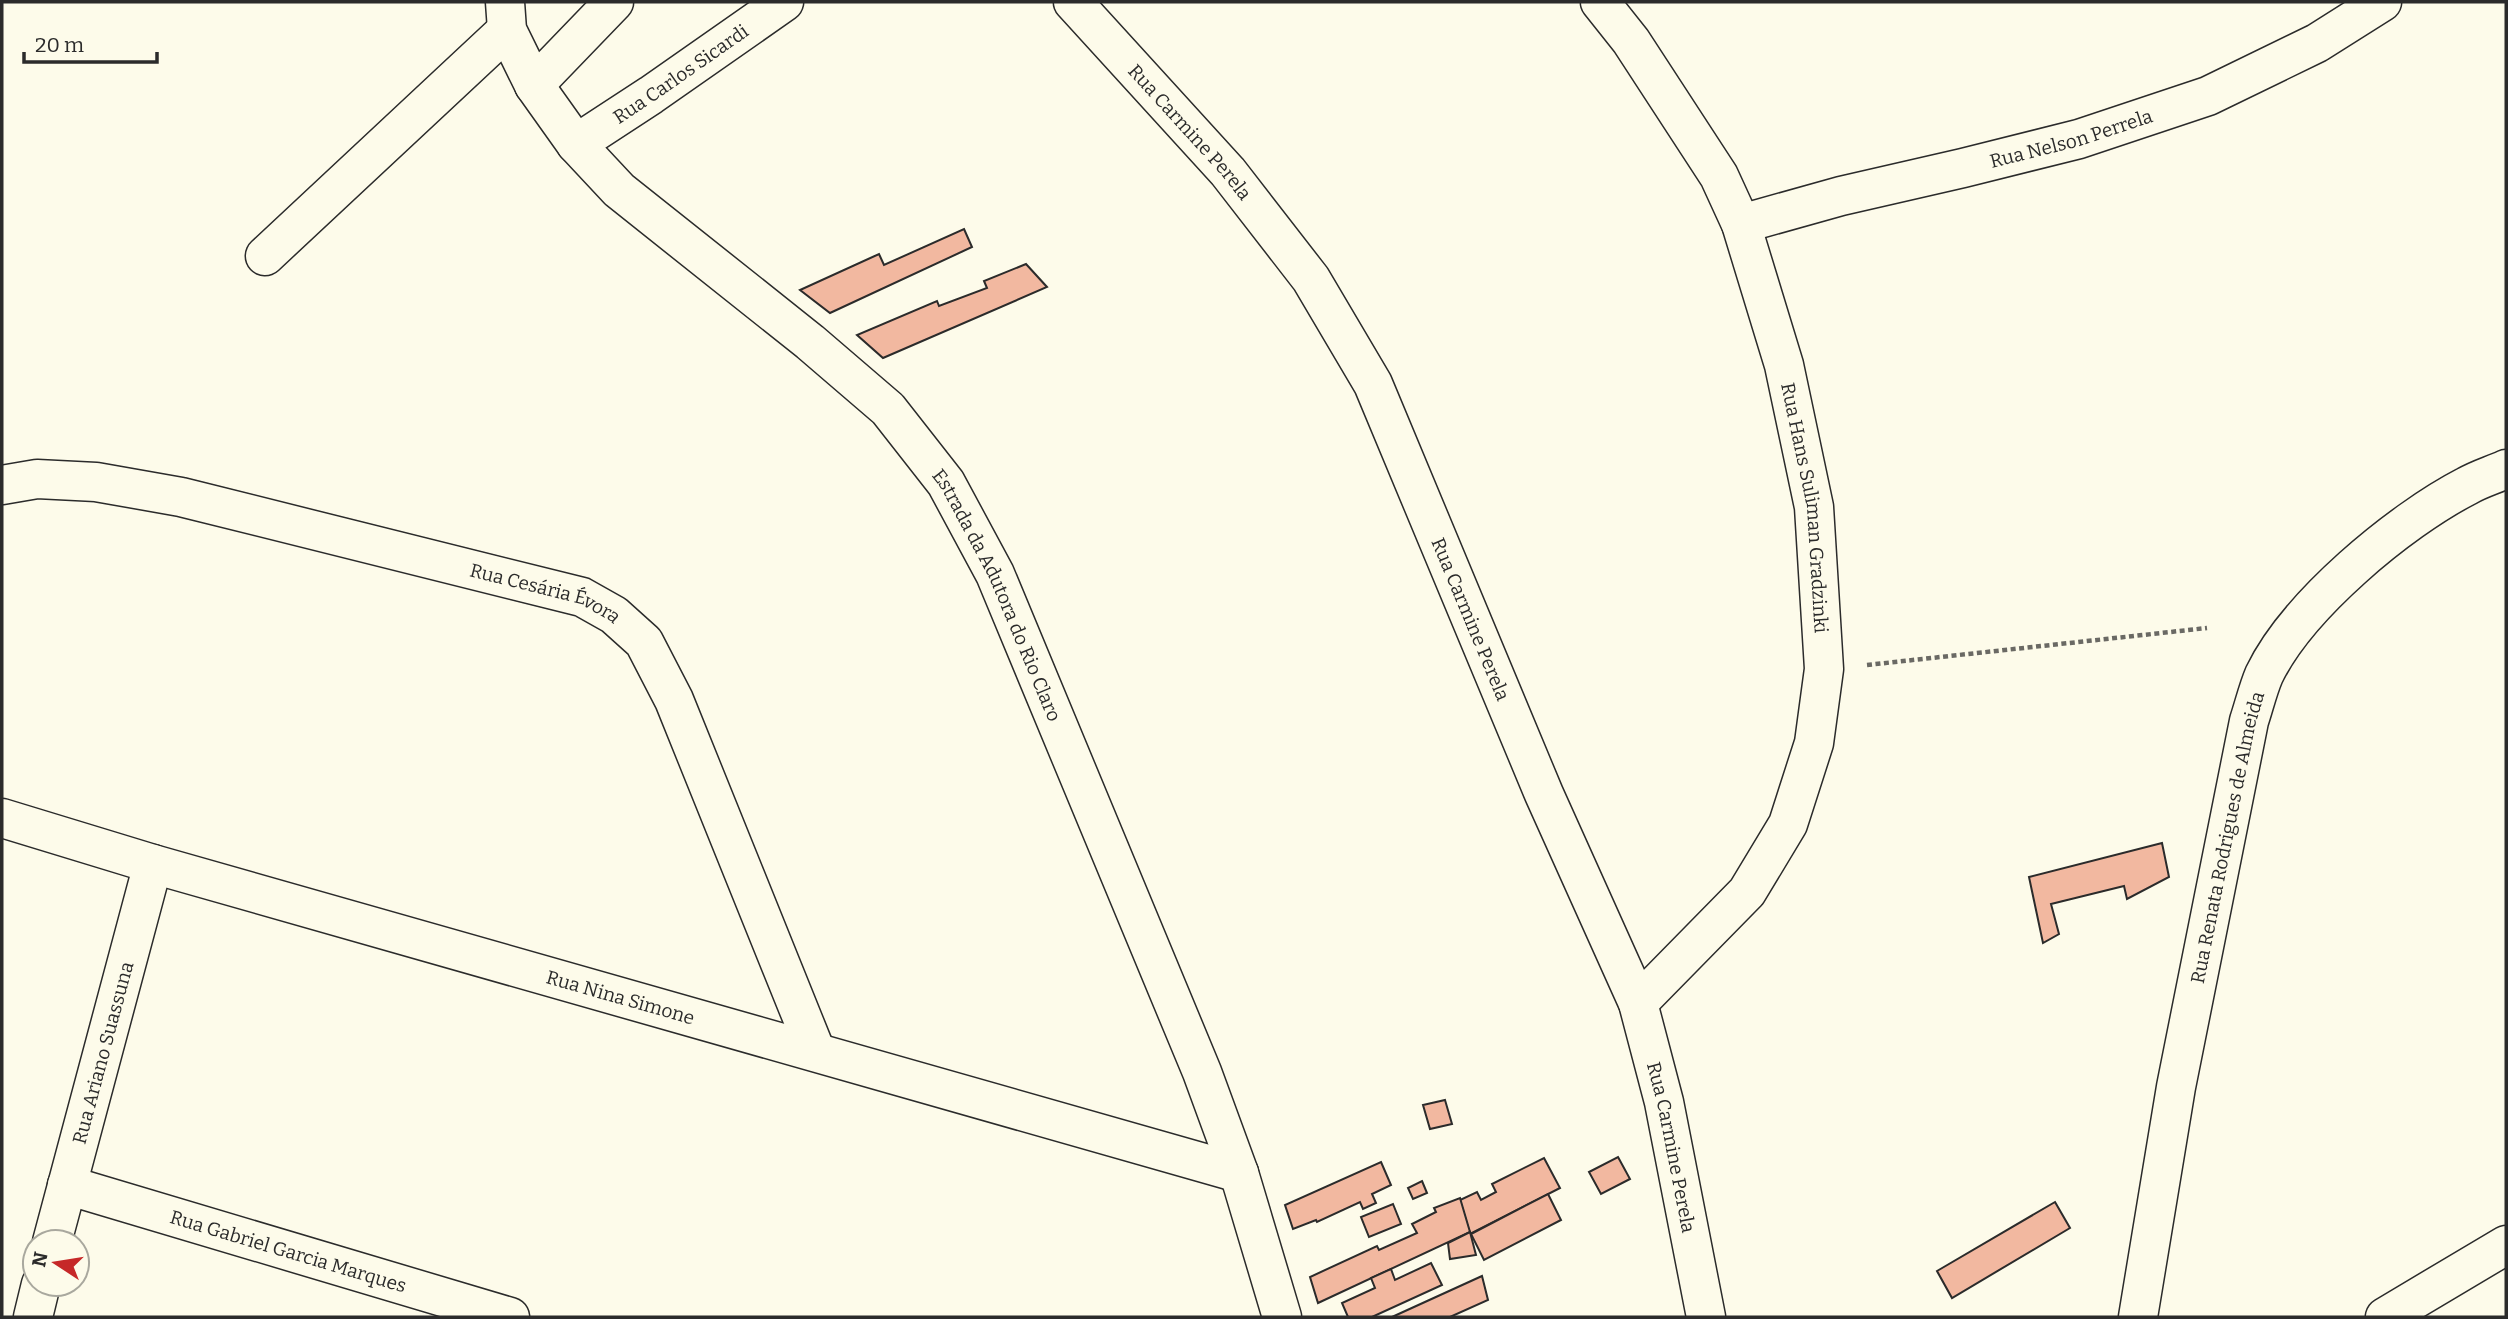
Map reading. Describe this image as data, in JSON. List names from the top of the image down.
{
  "streets": {
    "street": [
      "Rua Carlos Sicardi",
      "Rua Carmine Perela",
      "Rua Nelson Perrela",
      "Rua Hans Suliman Gradzinki",
      "Rua Cesária Évora",
      "Estrada da Adutora do Rio Claro",
      "Rua Renata Rodrigues de Almeida",
      "Rua Nina Simone",
      "Rua Ariano Suassuna",
      "Rua Gabriel Garcia Marques"
    ]
  },
  "crossings": [
    ["Rua Carlos Sicardi", "Estrada da Adutora do Rio Claro"],
    ["Rua Carmine Perela", "Rua Hans Suliman Gradzinki"],
    ["Rua Nelson Perrela", "Rua Hans Suliman Gradzinki"],
    ["Rua Cesária Évora", "Rua Nina Simone"],
    ["Estrada da Adutora do Rio Claro", "Rua Nina Simone"],
    ["Rua Nina Simone", "Rua Ariano Suassuna"],
    ["Rua Ariano Suassuna", "Rua Gabriel Garcia Marques"]
  ],
  "scale_bar": "20 m",
  "north": "left"
}
